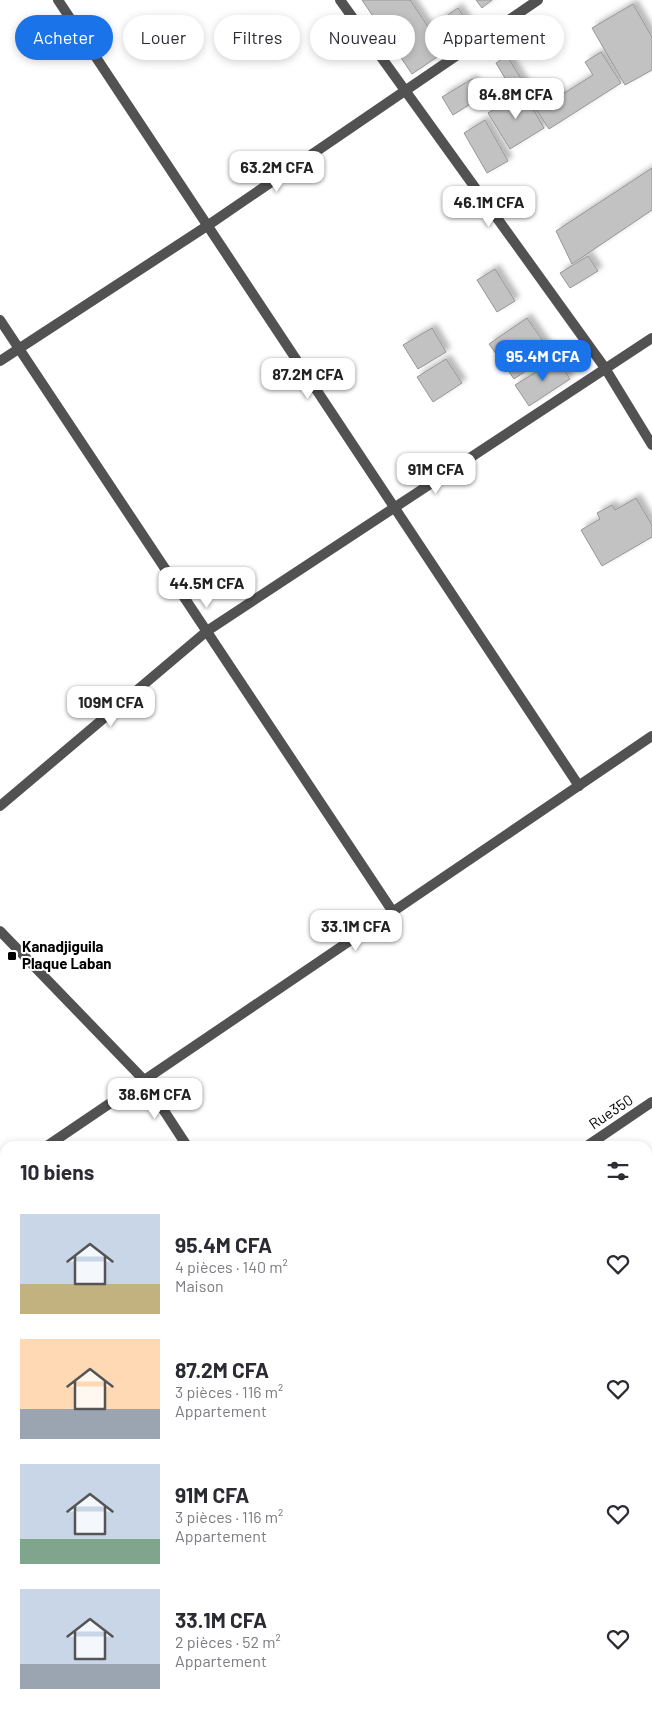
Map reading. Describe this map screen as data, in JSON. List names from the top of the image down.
{
  "streets": {
    "street": ["Rue350"]
  },
  "places": {
    "transit": ["Kanadjiguila Plaque Laban"]
  },
  "page": {
    "chip": [
      "Acheter",
      "Louer",
      "Filtres",
      "Nouveau",
      "Appartement"
    ],
    "price": [
      "84.8M CFA",
      "63.2M CFA",
      "46.1M CFA",
      "95.4M CFA",
      "87.2M CFA",
      "91M CFA",
      "44.5M CFA",
      "109M CFA",
      "33.1M CFA",
      "38.6M CFA"
    ],
    "heading": "10 biens",
    "list": [
      {
        "name": "95.4M CFA",
        "note": "4 pièces · 140 m² · Maison"
      },
      {
        "name": "87.2M CFA",
        "note": "3 pièces · 116 m² · Appartement"
      },
      {
        "name": "91M CFA",
        "note": "3 pièces · 116 m² · Appartement"
      },
      {
        "name": "33.1M CFA",
        "note": "2 pièces · 52 m² · Appartement"
      }
    ]
  }
}
